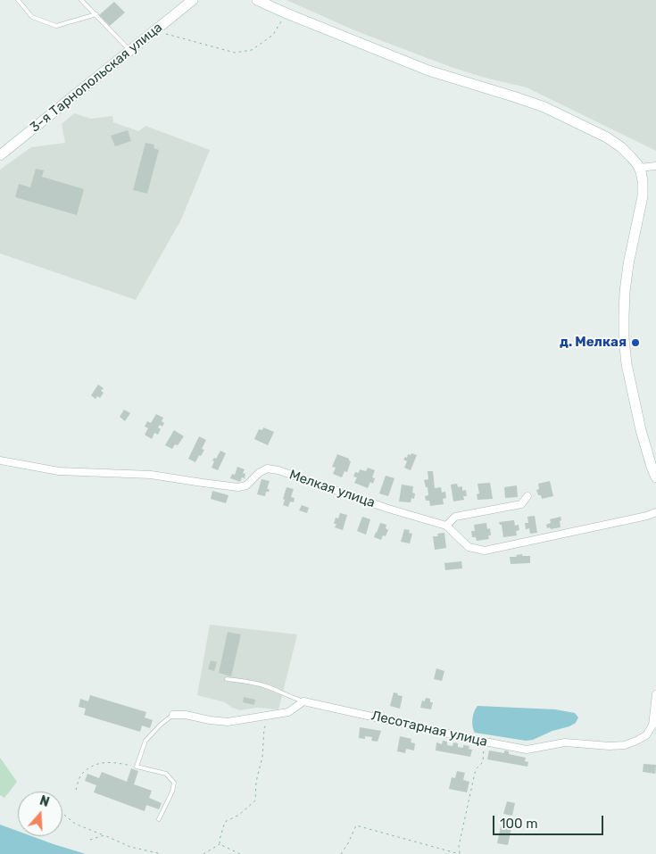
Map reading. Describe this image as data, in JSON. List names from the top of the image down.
{
  "streets": {
    "main road": ["3-я Тарнопольская улица"],
    "street": ["Мелкая улица", "Лесотарная улица"]
  },
  "places": ["д. Мелкая"],
  "scale_bar": "100 m",
  "north": "top"
}
